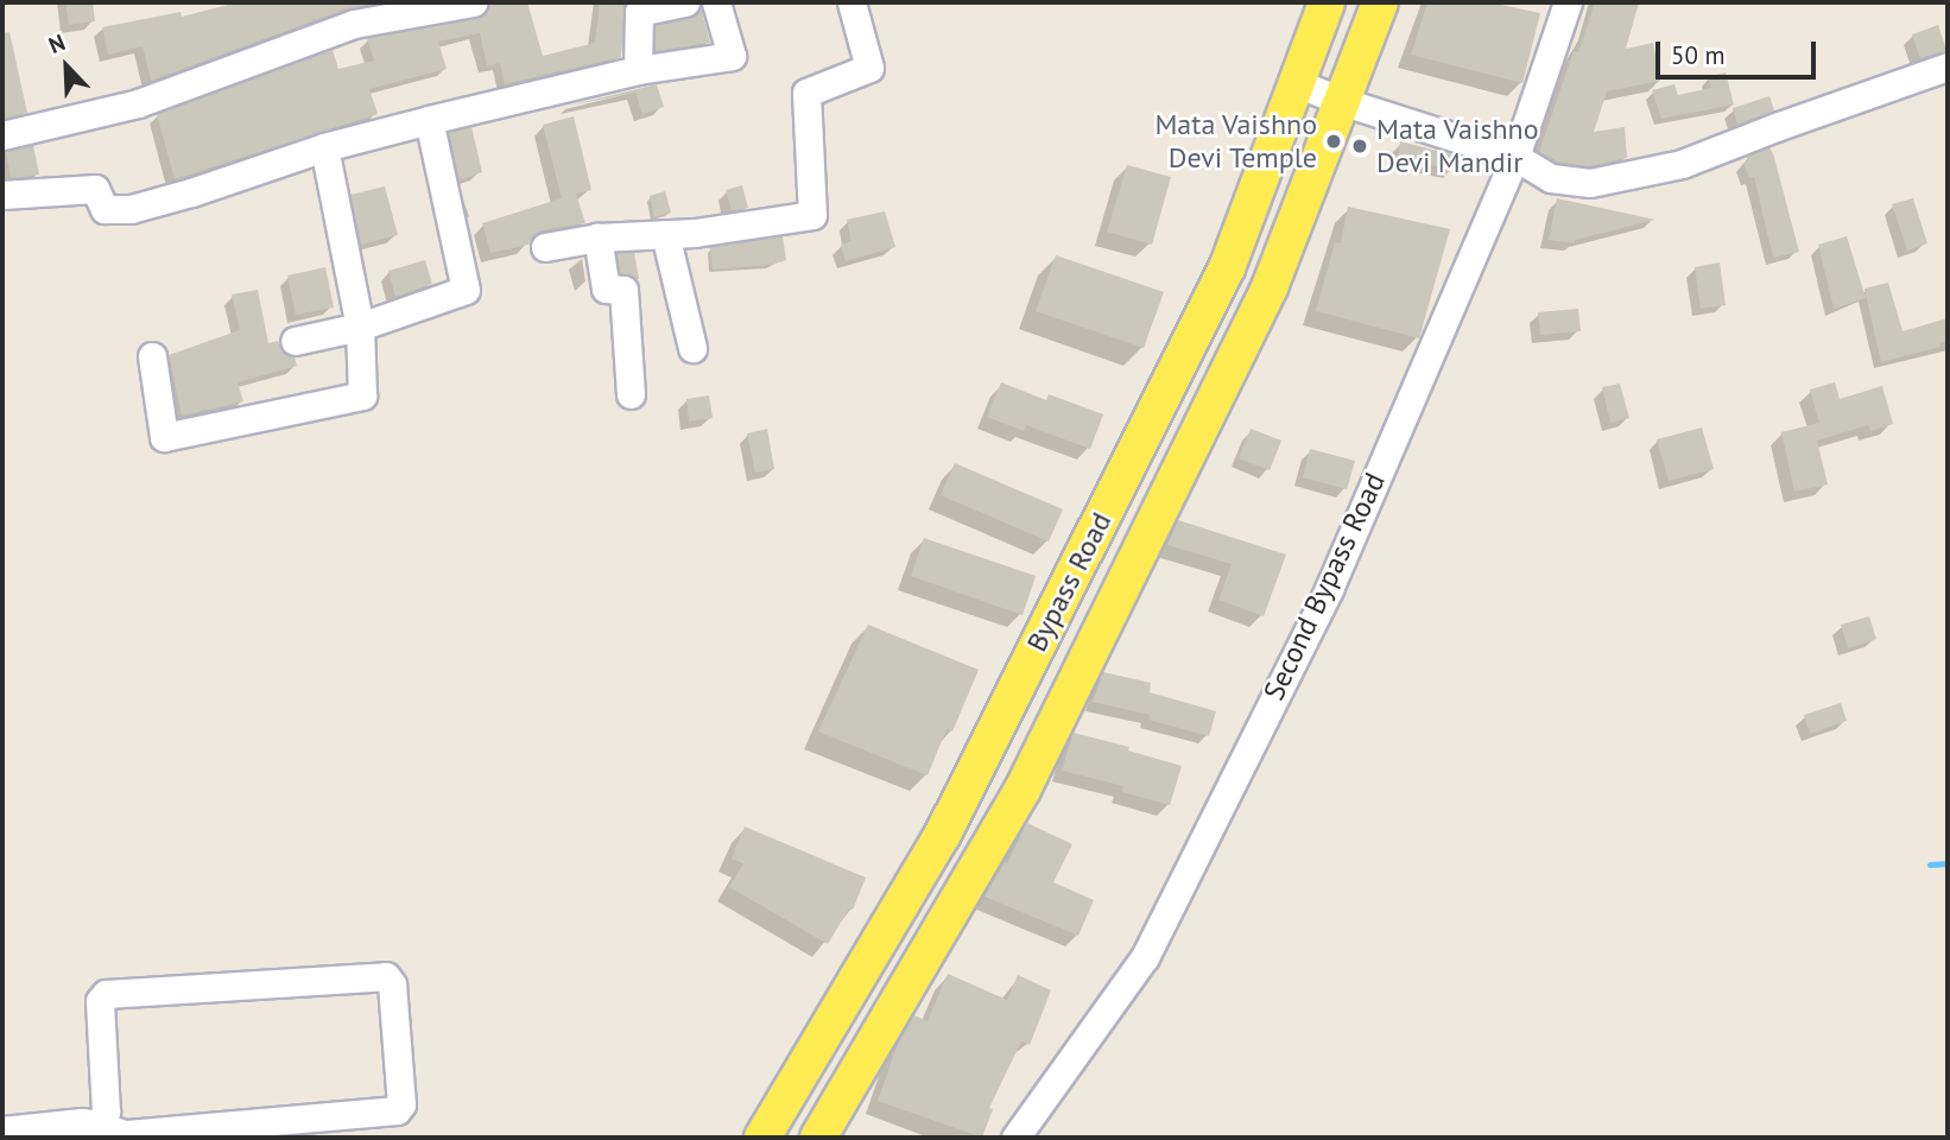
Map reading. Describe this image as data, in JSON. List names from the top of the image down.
{
  "streets": {
    "main road": ["Bypass Road"],
    "street": ["Second Bypass Road"]
  },
  "places": ["Mata Vaishno Devi Temple", "Mata Vaishno Devi Mandir"],
  "scale_bar": "50 m",
  "north": "top left"
}
